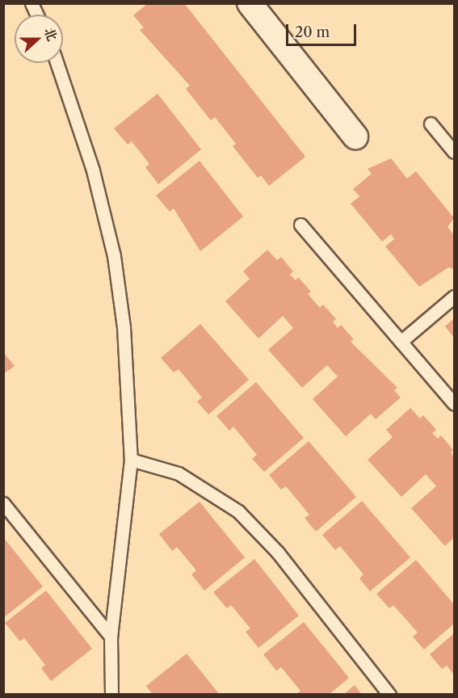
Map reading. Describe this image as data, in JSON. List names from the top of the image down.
{
  "scale_bar": "20 m",
  "north": "right"
}
